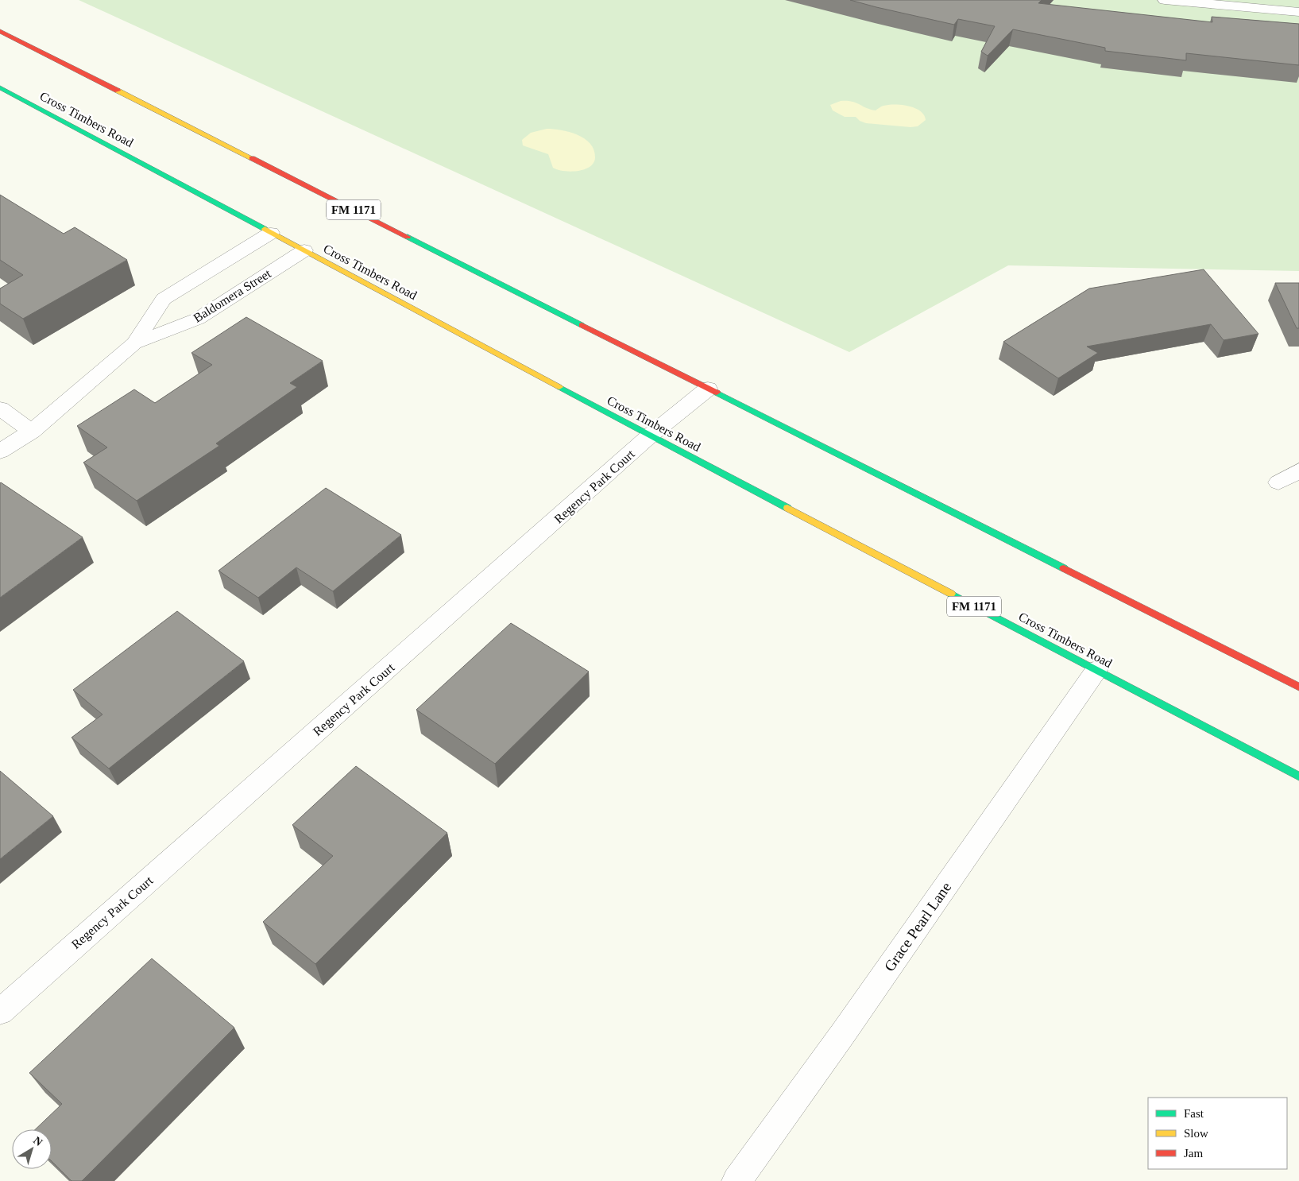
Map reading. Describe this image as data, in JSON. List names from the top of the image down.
{
  "streets": {
    "main road": ["Cross Timbers Road", "FM 1171"],
    "street": ["Baldomera Street", "Regency Park Court", "Grace Pearl Lane"]
  },
  "crossings": [
    ["Cross Timbers Road", "Baldomera Street"],
    ["Cross Timbers Road", "Regency Park Court"],
    ["Cross Timbers Road", "Grace Pearl Lane"],
    ["FM 1171", "Regency Park Court"]
  ],
  "legend": ["Fast", "Slow", "Jam"],
  "north": "top right"
}
